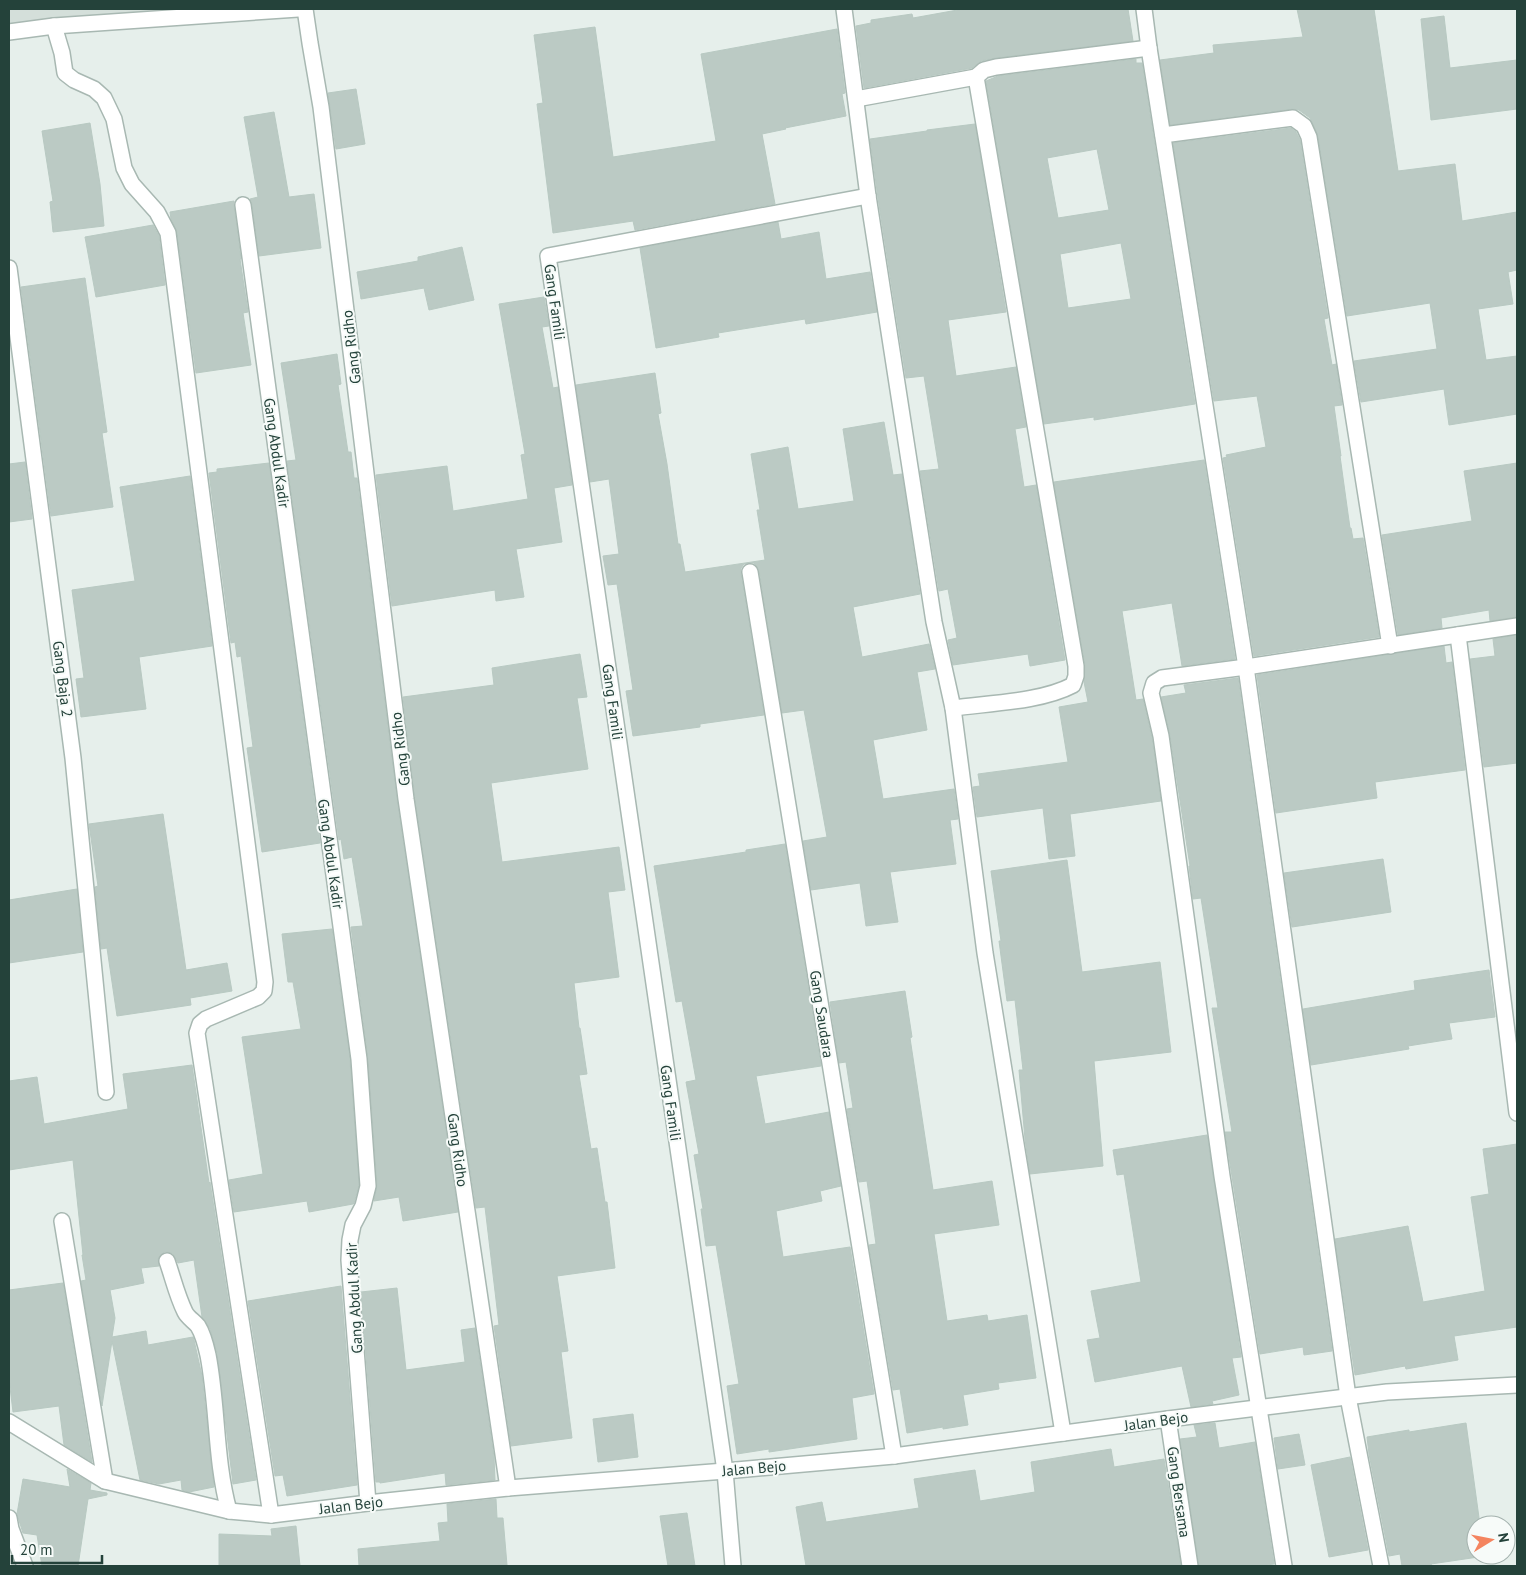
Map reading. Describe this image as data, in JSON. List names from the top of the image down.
{
  "streets": {
    "street": [
      "Gang Famili",
      "Gang Ridho",
      "Gang Abdul Kadir",
      "Gang Baja 2",
      "Gang Saudara",
      "Jalan Bejo",
      "Gang Bersama"
    ]
  },
  "crossings": [
    ["Gang Famili", "Jalan Bejo"],
    ["Gang Ridho", "Jalan Bejo"],
    ["Gang Abdul Kadir", "Jalan Bejo"],
    ["Gang Saudara", "Jalan Bejo"],
    ["Jalan Bejo", "Gang Bersama"]
  ],
  "scale_bar": "20 m",
  "north": "right"
}
